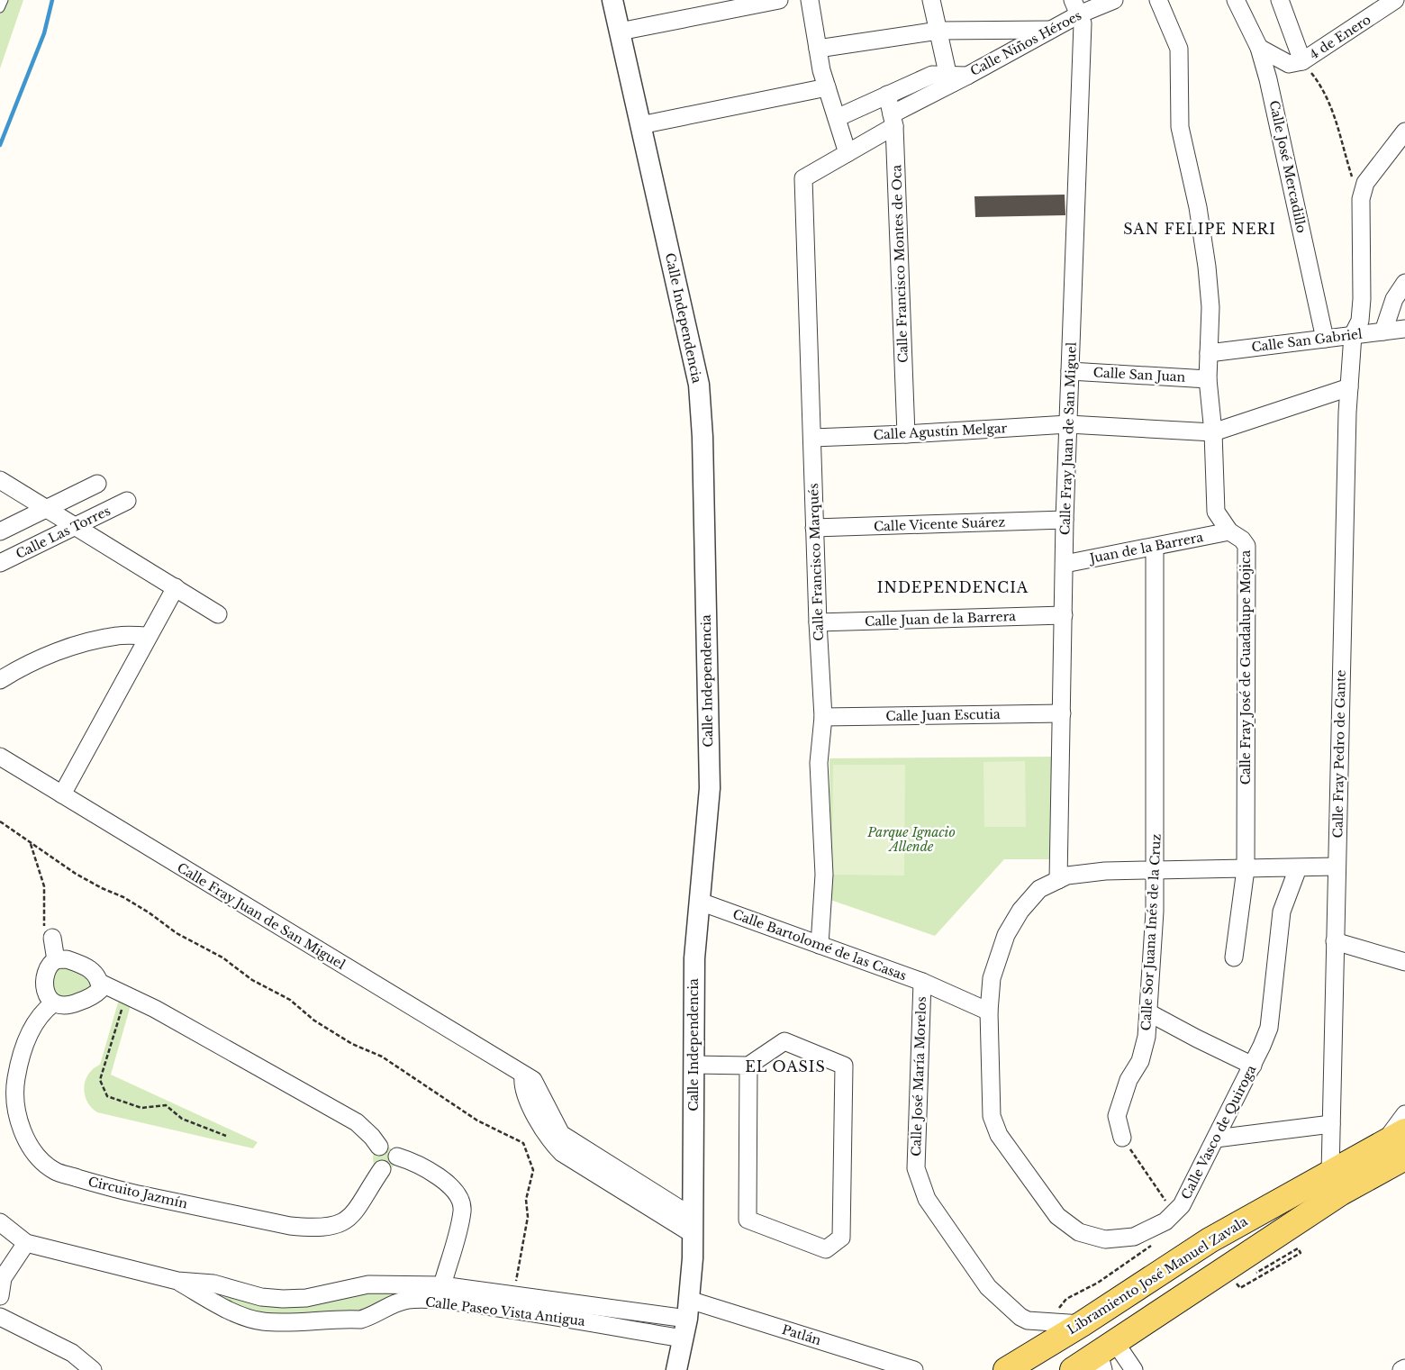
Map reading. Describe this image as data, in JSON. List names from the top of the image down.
{
  "streets": {
    "main road": ["Libramiento José Manuel Zavala"],
    "street": [
      "4 de Enero",
      "Calle Niños Héroes",
      "Calle José Mercadillo",
      "Calle Francisco Montes de Oca",
      "Calle Independencia",
      "Calle San Gabriel",
      "Calle San Juan",
      "Calle Agustín Melgar",
      "Calle Fray Juan de San Miguel",
      "Calle Vicente Suárez",
      "Calle Las Torres",
      "Juan de la Barrera",
      "Calle Francisco Marqués",
      "Calle Juan de la Barrera",
      "Calle Fray José de Guadalupe Mojica",
      "Calle Juan Escutia",
      "Calle Fray Pedro de Gante",
      "Calle Sor Juana Inés de la Cruz",
      "Calle Bartolomé de las Casas",
      "Calle José María Morelos",
      "Calle Vasco de Quiroga",
      "Circuito Jazmín",
      "Calle Paseo Vista Antigua",
      "Patlán"
    ]
  },
  "crossings": [
    ["4 de Enero", "Calle José Mercadillo"],
    ["Calle Niños Héroes", "Calle Francisco Montes de Oca"],
    ["Calle Niños Héroes", "Calle Fray Juan de San Miguel"],
    ["Calle José Mercadillo", "Calle San Gabriel"],
    ["Calle Francisco Montes de Oca", "Calle Agustín Melgar"],
    ["Calle Independencia", "Calle Fray Juan de San Miguel"],
    ["Calle Independencia", "Calle Bartolomé de las Casas"],
    ["Calle Independencia", "Calle Paseo Vista Antigua"],
    ["Calle Independencia", "Patlán"],
    ["Calle San Gabriel", "Calle Fray José de Guadalupe Mojica"],
    ["Calle San Gabriel", "Calle Fray Pedro de Gante"],
    ["Calle San Juan", "Calle Fray Juan de San Miguel"],
    ["Calle San Juan", "Calle Fray José de Guadalupe Mojica"],
    ["Calle Agustín Melgar", "Calle Fray Juan de San Miguel"],
    ["Calle Agustín Melgar", "Calle Francisco Marqués"],
    ["Calle Agustín Melgar", "Calle Fray José de Guadalupe Mojica"],
    ["Calle Fray Juan de San Miguel", "Calle Vicente Suárez"],
    ["Calle Fray Juan de San Miguel", "Juan de la Barrera"],
    ["Calle Fray Juan de San Miguel", "Calle Juan de la Barrera"],
    ["Calle Fray Juan de San Miguel", "Calle Juan Escutia"],
    ["Calle Fray Juan de San Miguel", "Calle Vasco de Quiroga"],
    ["Calle Vicente Suárez", "Calle Francisco Marqués"],
    ["Juan de la Barrera", "Calle Fray José de Guadalupe Mojica"],
    ["Juan de la Barrera", "Calle Sor Juana Inés de la Cruz"],
    ["Calle Francisco Marqués", "Calle Juan de la Barrera"],
    ["Calle Francisco Marqués", "Calle Juan Escutia"],
    ["Calle Francisco Marqués", "Calle Bartolomé de las Casas"],
    ["Calle Fray José de Guadalupe Mojica", "Calle Vasco de Quiroga"],
    ["Calle Fray Pedro de Gante", "Calle Vasco de Quiroga"],
    ["Calle Fray Pedro de Gante", "Libramiento José Manuel Zavala"],
    ["Calle Sor Juana Inés de la Cruz", "Calle Vasco de Quiroga"],
    ["Calle Bartolomé de las Casas", "Calle José María Morelos"],
    ["Calle Bartolomé de las Casas", "Calle Vasco de Quiroga"],
    ["Calle José María Morelos", "Libramiento José Manuel Zavala"],
    ["Calle Paseo Vista Antigua", "Patlán"]
  ],
  "districts": ["SAN FELIPE NERI", "INDEPENDENCIA", "EL OASIS"],
  "parks": ["Parque Ignacio Allende"]
}
